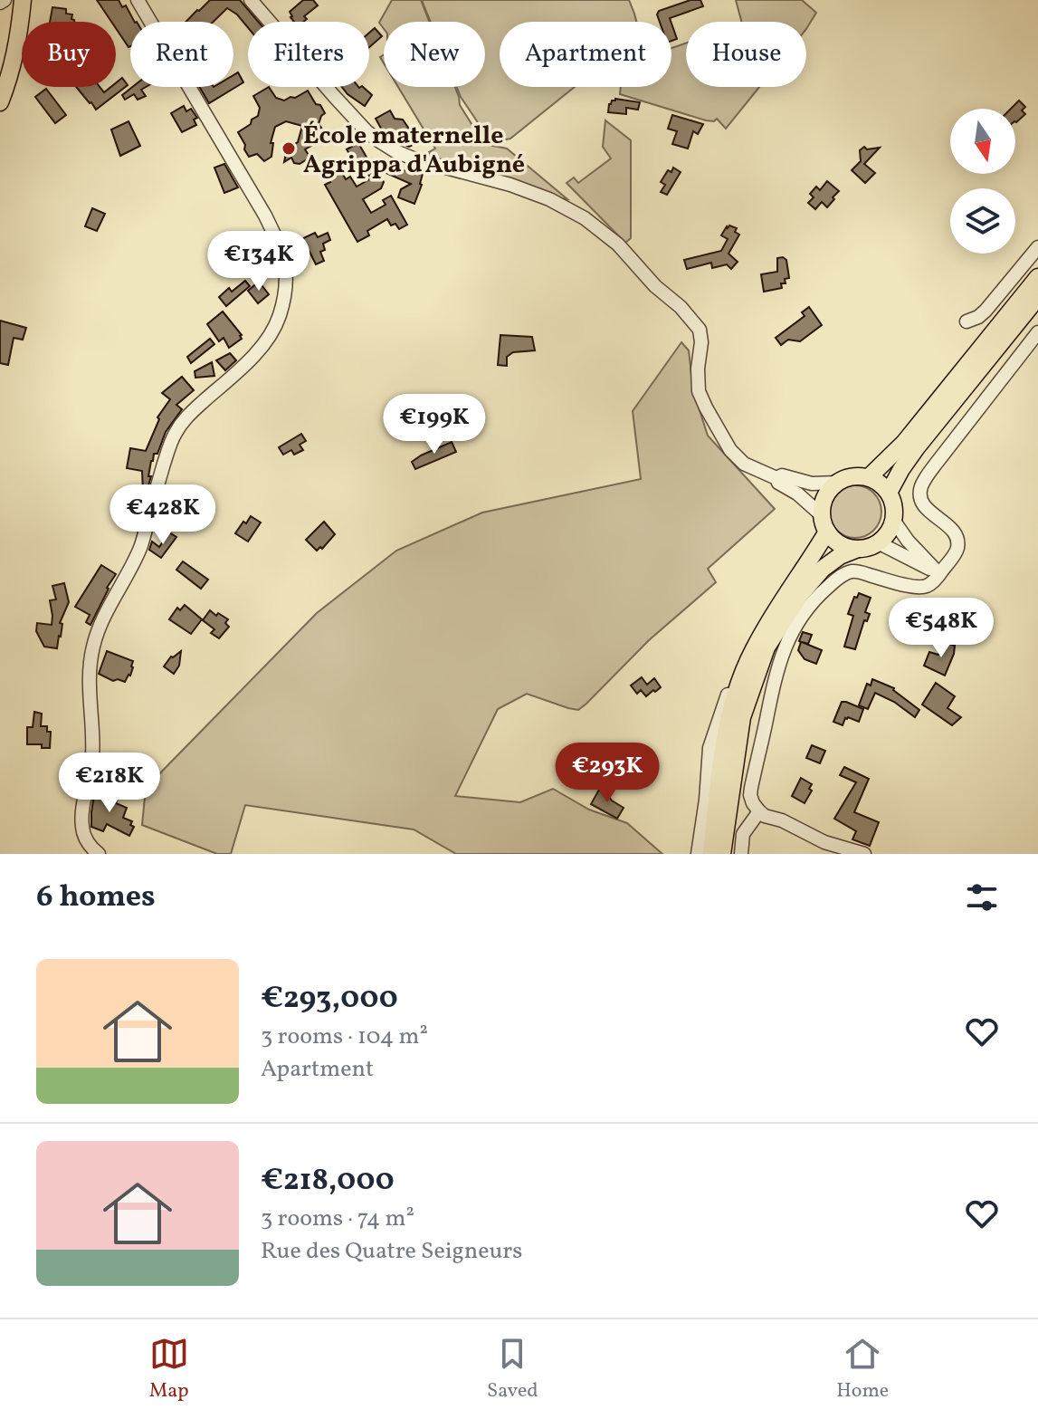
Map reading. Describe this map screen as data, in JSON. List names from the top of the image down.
{
  "places": ["École maternelle Agrippa d'Aubigné"],
  "north": "bottom",
  "page": {
    "chip": [
      "Buy",
      "Rent",
      "Filters",
      "New",
      "Apartment",
      "House"
    ],
    "price": [
      "€134K",
      "€199K",
      "€428K",
      "€548K",
      "€293K",
      "€218K"
    ],
    "heading": "6 homes",
    "list": [
      {
        "name": "€293,000",
        "note": "3 rooms · 104 m² · Apartment"
      },
      {
        "name": "€218,000",
        "note": "3 rooms · 74 m² · Rue des Quatre Seigneurs"
      }
    ],
    "tabs": ["Map", "Saved", "Home"]
  }
}
